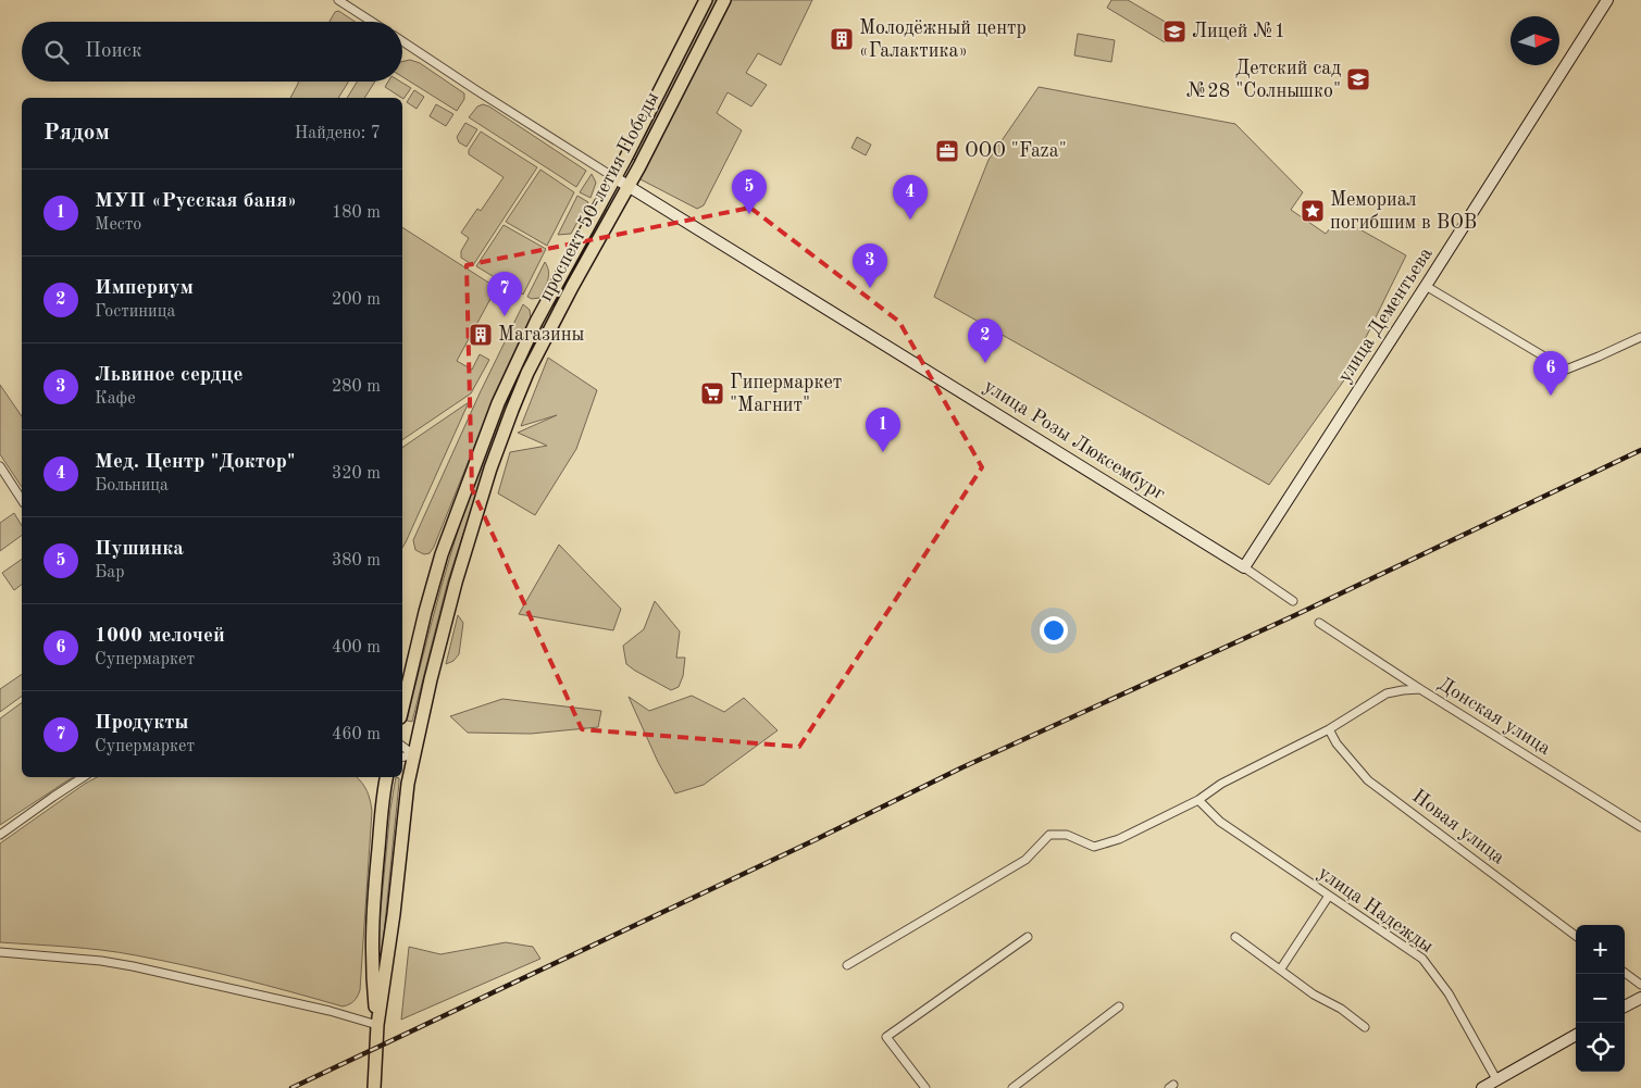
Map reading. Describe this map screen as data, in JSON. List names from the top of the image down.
{
  "streets": {
    "main road": ["проспект 50-летия Победы"],
    "street": [
      "улица Дементьева",
      "улица Розы Люксембург",
      "Донская улица",
      "Новая улица",
      "улица Надежды"
    ]
  },
  "crossings": [
    ["проспект 50-летия Победы", "улица Розы Люксембург"],
    ["улица Дементьева", "улица Розы Люксембург"]
  ],
  "places": {
    "school or university": ["Лицей №1", "Детский сад №28 \"Солнышко\""],
    "building": ["Молодёжный центр «Галактика»", "Магазины"],
    "office": ["OOO \"Faza\""],
    "place": ["Мемориал погибшим в ВОВ"],
    "supermarket": ["Гипермаркет \"Магнит\""]
  },
  "north": "right",
  "page": {
    "search": "Поиск",
    "heading": ["Рядом", "Найдено: 7"],
    "list": [
      {
        "mark": "1",
        "name": "МУП «Русская баня»",
        "note": "Место",
        "value": "180 m"
      },
      {
        "mark": "2",
        "name": "Империум",
        "note": "Гостиница",
        "value": "200 m"
      },
      {
        "mark": "3",
        "name": "Львиное сердце",
        "note": "Кафе",
        "value": "280 m"
      },
      {
        "mark": "4",
        "name": "Мед. Центр \"Доктор\"",
        "note": "Больница",
        "value": "320 m"
      },
      {
        "mark": "5",
        "name": "Пушинка",
        "note": "Бар",
        "value": "380 m"
      },
      {
        "mark": "6",
        "name": "1000 мелочей",
        "note": "Супермаркет",
        "value": "400 m"
      },
      {
        "mark": "7",
        "name": "Продукты",
        "note": "Супермаркет",
        "value": "460 m"
      }
    ],
    "pins": [
      "5",
      "4",
      "3",
      "7",
      "2",
      "6",
      "1"
    ],
    "map_buttons": ["+", "−"]
  }
}
